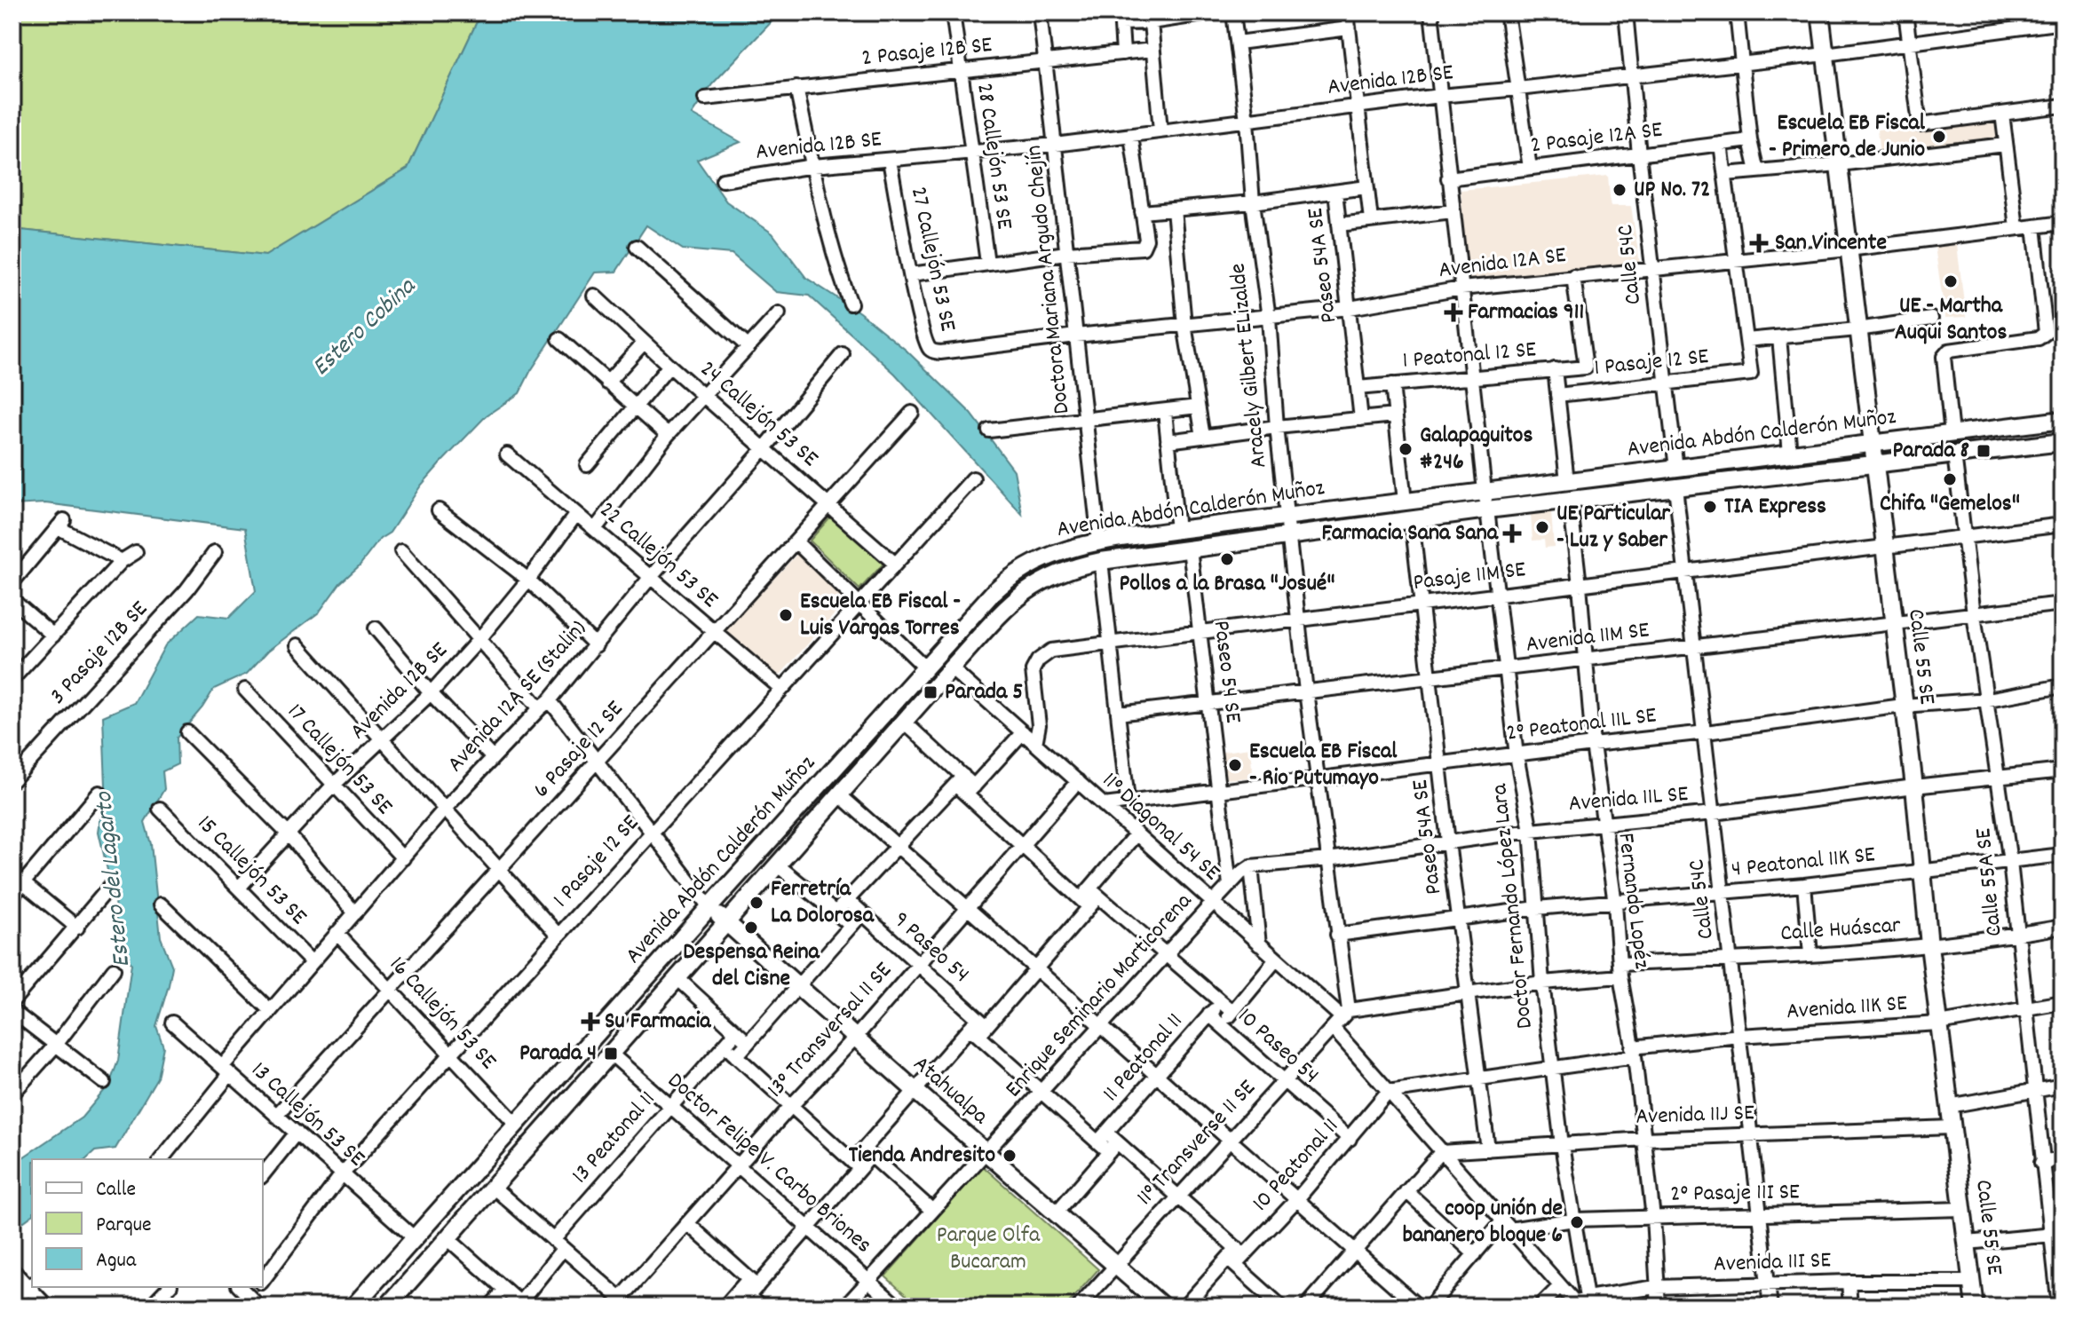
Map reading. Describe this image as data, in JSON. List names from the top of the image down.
{
  "streets": {
    "main road": ["Avenida Abdón Calderón Muñoz", "Calle 55 SE", "Atahualpa"],
    "street": [
      "2 Pasaje 12B SE",
      "Avenida 12B SE",
      "2 Pasaje 12A SE",
      "28 Callejón 53 SE",
      "27 Callejón 53 SE",
      "Avenida 12A SE",
      "Calle 54C",
      "Paseo 54A SE",
      "Doctora Mariana Argudo Chejín",
      "1 Peatonal 12 SE",
      "1 Pasaje 12 SE",
      "Aracely Gilbert ELizalde",
      "24 Callejón 53 SE",
      "22 Callejón 53 SE",
      "Pasaje 11M SE",
      "Avenida 11M SE",
      "3 Pasaje 12B SE",
      "Paseo 54 SE",
      "Avenida 12A SE (Stalin)",
      "2° Peatonal 11L SE",
      "6 Pasaje 12 SE",
      "17 Callejón 53 SE",
      "Avenida 11L SE",
      "11° Diagonal 54 SE",
      "4 Peatonal 11K SE",
      "15 Callejón 53 SE",
      "Calle 55A SE",
      "Fernando Lopéz",
      "Doctor Fernando López Lara",
      "Calle Huáscar",
      "9 Paseo 54",
      "Enrique Seminario Marticorena",
      "Avenida 11K SE",
      "16 Callejón 53 SE",
      "13° Transversal 11 SE",
      "10 Paseo 54",
      "11 Peatonal 11",
      "13 Callejón 53 SE",
      "Avenida 11J SE",
      "13 Peatonal 11",
      "11° Transverse 11 SE",
      "Doctor Felipe V. Carbo Briones",
      "10 Peatonal 11",
      "2° Pasaje 11I SE",
      "Avenida 11I SE"
    ]
  },
  "crossings": [
    ["2 Pasaje 12B SE", "28 Callejón 53 SE"],
    ["2 Pasaje 12B SE", "Doctora Mariana Argudo Chejín"],
    ["Avenida 12B SE", "28 Callejón 53 SE"],
    ["Avenida 12B SE", "27 Callejón 53 SE"],
    ["Avenida 12B SE", "Calle 54C"],
    ["Avenida 12B SE", "Doctora Mariana Argudo Chejín"],
    ["Avenida 12B SE", "Aracely Gilbert ELizalde"],
    ["Avenida 12B SE", "22 Callejón 53 SE"],
    ["Avenida 12B SE", "Calle 55 SE"],
    ["Avenida 12B SE", "17 Callejón 53 SE"],
    ["Avenida 12B SE", "15 Callejón 53 SE"],
    ["2 Pasaje 12A SE", "Calle 54C"],
    ["27 Callejón 53 SE", "Avenida 12A SE"],
    ["Avenida 12A SE", "Calle 54C"],
    ["Avenida 12A SE", "Paseo 54A SE"],
    ["Avenida 12A SE", "Doctora Mariana Argudo Chejín"],
    ["Avenida 12A SE", "1 Peatonal 12 SE"],
    ["Avenida 12A SE", "Aracely Gilbert ELizalde"],
    ["Avenida 12A SE", "Calle 55 SE"],
    ["Calle 54C", "1 Pasaje 12 SE"],
    ["Calle 54C", "Avenida Abdón Calderón Muñoz"],
    ["Calle 54C", "Pasaje 11M SE"],
    ["Calle 54C", "Avenida 11M SE"],
    ["Calle 54C", "2° Peatonal 11L SE"],
    ["Calle 54C", "Avenida 11L SE"],
    ["Calle 54C", "4 Peatonal 11K SE"],
    ["Calle 54C", "Calle Huáscar"],
    ["Calle 54C", "Avenida 11K SE"],
    ["Calle 54C", "Avenida 11J SE"],
    ["Calle 54C", "2° Pasaje 11I SE"],
    ["Calle 54C", "Avenida 11I SE"],
    ["Paseo 54A SE", "1 Peatonal 12 SE"],
    ["Paseo 54A SE", "Avenida Abdón Calderón Muñoz"],
    ["Paseo 54A SE", "Pasaje 11M SE"],
    ["Paseo 54A SE", "Avenida 11M SE"],
    ["Paseo 54A SE", "2° Peatonal 11L SE"],
    ["Paseo 54A SE", "Avenida 11L SE"],
    ["Paseo 54A SE", "4 Peatonal 11K SE"],
    ["Paseo 54A SE", "Calle Huáscar"],
    ["Paseo 54A SE", "Avenida 11K SE"],
    ["Paseo 54A SE", "Avenida 11J SE"],
    ["Doctora Mariana Argudo Chejín", "Avenida Abdón Calderón Muñoz"],
    ["1 Pasaje 12 SE", "24 Callejón 53 SE"],
    ["1 Pasaje 12 SE", "22 Callejón 53 SE"],
    ["1 Pasaje 12 SE", "16 Callejón 53 SE"],
    ["1 Pasaje 12 SE", "13 Callejón 53 SE"],
    ["Aracely Gilbert ELizalde", "Avenida Abdón Calderón Muñoz"],
    ["Aracely Gilbert ELizalde", "Pasaje 11M SE"],
    ["Aracely Gilbert ELizalde", "Avenida 11M SE"],
    ["Aracely Gilbert ELizalde", "2° Peatonal 11L SE"],
    ["Aracely Gilbert ELizalde", "Avenida 11L SE"],
    ["Aracely Gilbert ELizalde", "11° Diagonal 54 SE"],
    ["Aracely Gilbert ELizalde", "4 Peatonal 11K SE"],
    ["Aracely Gilbert ELizalde", "Calle Huáscar"],
    ["Aracely Gilbert ELizalde", "11° Transverse 11 SE"],
    ["24 Callejón 53 SE", "Avenida 12A SE (Stalin)"],
    ["24 Callejón 53 SE", "6 Pasaje 12 SE"],
    ["Avenida Abdón Calderón Muñoz", "Calle 55 SE"],
    ["Avenida Abdón Calderón Muñoz", "Paseo 54 SE"],
    ["Avenida Abdón Calderón Muñoz", "11° Diagonal 54 SE"],
    ["Avenida Abdón Calderón Muñoz", "Calle 55A SE"],
    ["Avenida Abdón Calderón Muñoz", "Fernando Lopéz"],
    ["Avenida Abdón Calderón Muñoz", "Doctor Fernando López Lara"],
    ["Avenida Abdón Calderón Muñoz", "16 Callejón 53 SE"],
    ["Avenida Abdón Calderón Muñoz", "Atahualpa"],
    ["Avenida Abdón Calderón Muñoz", "13 Callejón 53 SE"],
    ["Avenida Abdón Calderón Muñoz", "Doctor Felipe V. Carbo Briones"],
    ["22 Callejón 53 SE", "Avenida 12A SE (Stalin)"],
    ["22 Callejón 53 SE", "6 Pasaje 12 SE"],
    ["Pasaje 11M SE", "Calle 55 SE"],
    ["Pasaje 11M SE", "Paseo 54 SE"],
    ["Pasaje 11M SE", "11° Diagonal 54 SE"],
    ["Pasaje 11M SE", "Calle 55A SE"],
    ["Pasaje 11M SE", "Fernando Lopéz"],
    ["Pasaje 11M SE", "Doctor Fernando López Lara"],
    ["Avenida 11M SE", "Calle 55 SE"],
    ["Avenida 11M SE", "Paseo 54 SE"],
    ["Avenida 11M SE", "Calle 55A SE"],
    ["Avenida 11M SE", "Fernando Lopéz"],
    ["Avenida 11M SE", "Doctor Fernando López Lara"],
    ["Calle 55 SE", "2° Peatonal 11L SE"],
    ["Calle 55 SE", "Avenida 11L SE"],
    ["Calle 55 SE", "4 Peatonal 11K SE"],
    ["Calle 55 SE", "Calle Huáscar"],
    ["Calle 55 SE", "Avenida 11K SE"],
    ["Calle 55 SE", "Avenida 11J SE"],
    ["Calle 55 SE", "2° Pasaje 11I SE"],
    ["Calle 55 SE", "Avenida 11I SE"],
    ["Paseo 54 SE", "2° Peatonal 11L SE"],
    ["Avenida 12A SE (Stalin)", "17 Callejón 53 SE"],
    ["Avenida 12A SE (Stalin)", "15 Callejón 53 SE"],
    ["Avenida 12A SE (Stalin)", "16 Callejón 53 SE"],
    ["Avenida 12A SE (Stalin)", "13 Callejón 53 SE"],
    ["2° Peatonal 11L SE", "11° Diagonal 54 SE"],
    ["2° Peatonal 11L SE", "Calle 55A SE"],
    ["2° Peatonal 11L SE", "Fernando Lopéz"],
    ["2° Peatonal 11L SE", "Doctor Fernando López Lara"],
    ["6 Pasaje 12 SE", "16 Callejón 53 SE"],
    ["6 Pasaje 12 SE", "13 Callejón 53 SE"],
    ["Avenida 11L SE", "Calle 55A SE"],
    ["Avenida 11L SE", "Fernando Lopéz"],
    ["Avenida 11L SE", "Doctor Fernando López Lara"],
    ["11° Diagonal 54 SE", "Doctor Fernando López Lara"],
    ["11° Diagonal 54 SE", "Calle Huáscar"],
    ["11° Diagonal 54 SE", "Enrique Seminario Marticorena"],
    ["11° Diagonal 54 SE", "Avenida 11K SE"],
    ["11° Diagonal 54 SE", "13° Transversal 11 SE"],
    ["11° Diagonal 54 SE", "11 Peatonal 11"],
    ["11° Diagonal 54 SE", "Avenida 11J SE"],
    ["11° Diagonal 54 SE", "11° Transverse 11 SE"],
    ["11° Diagonal 54 SE", "10 Peatonal 11"],
    ["11° Diagonal 54 SE", "2° Pasaje 11I SE"],
    ["11° Diagonal 54 SE", "Avenida 11I SE"],
    ["4 Peatonal 11K SE", "Calle 55A SE"],
    ["4 Peatonal 11K SE", "Fernando Lopéz"],
    ["4 Peatonal 11K SE", "Doctor Fernando López Lara"],
    ["Calle 55A SE", "Calle Huáscar"],
    ["Calle 55A SE", "Avenida 11K SE"],
    ["Fernando Lopéz", "Calle Huáscar"],
    ["Fernando Lopéz", "Avenida 11K SE"],
    ["Fernando Lopéz", "Avenida 11J SE"],
    ["Fernando Lopéz", "2° Pasaje 11I SE"],
    ["Fernando Lopéz", "Avenida 11I SE"],
    ["Doctor Fernando López Lara", "Calle Huáscar"],
    ["Doctor Fernando López Lara", "Avenida 11K SE"],
    ["Doctor Fernando López Lara", "Avenida 11J SE"],
    ["Doctor Fernando López Lara", "2° Pasaje 11I SE"],
    ["Doctor Fernando López Lara", "Avenida 11I SE"],
    ["Calle Huáscar", "11° Transverse 11 SE"],
    ["9 Paseo 54", "Enrique Seminario Marticorena"],
    ["9 Paseo 54", "13° Transversal 11 SE"],
    ["9 Paseo 54", "11 Peatonal 11"],
    ["9 Paseo 54", "11° Transverse 11 SE"],
    ["9 Paseo 54", "10 Peatonal 11"],
    ["Enrique Seminario Marticorena", "10 Paseo 54"],
    ["Enrique Seminario Marticorena", "Atahualpa"],
    ["Enrique Seminario Marticorena", "Doctor Felipe V. Carbo Briones"],
    ["Avenida 11K SE", "10 Peatonal 11"],
    ["13° Transversal 11 SE", "Atahualpa"],
    ["13° Transversal 11 SE", "Doctor Felipe V. Carbo Briones"],
    ["10 Paseo 54", "11 Peatonal 11"],
    ["10 Paseo 54", "11° Transverse 11 SE"],
    ["10 Paseo 54", "10 Peatonal 11"],
    ["Atahualpa", "11° Transverse 11 SE"],
    ["13 Peatonal 11", "Doctor Felipe V. Carbo Briones"]
  ],
  "water": ["Estero Cobina", "Estero del Lagarto"],
  "parks": ["Parque Olfa Bucaram"],
  "places": {
    "other": [
      "Escuela EB Fiscal - Primero de Junio",
      "UP No. 72",
      "UE - Martha Auqui Santos",
      "Galapaguitos #246",
      "Chifa \"Gemelos\"",
      "TIA Express",
      "UE Particular - Luz y Saber",
      "Pollos a la Brasa \"Josué\"",
      "Escuela EB Fiscal - Luis Vargas Torres",
      "Escuela EB Fiscal - Rio Putumayo",
      "Ferretría La Dolorosa",
      "Despensa Reina del Cisne",
      "Tienda Andresito",
      "coop unión de bananero bloque 6"
    ],
    "health": [
      "San Vincente",
      "Farmacias 911",
      "Farmacia Sana Sana",
      "Su Farmacia"
    ],
    "transit": ["Parada 8", "Parada 5", "Parada 4"]
  },
  "legend": ["Calle", "Parque", "Agua"]
}
